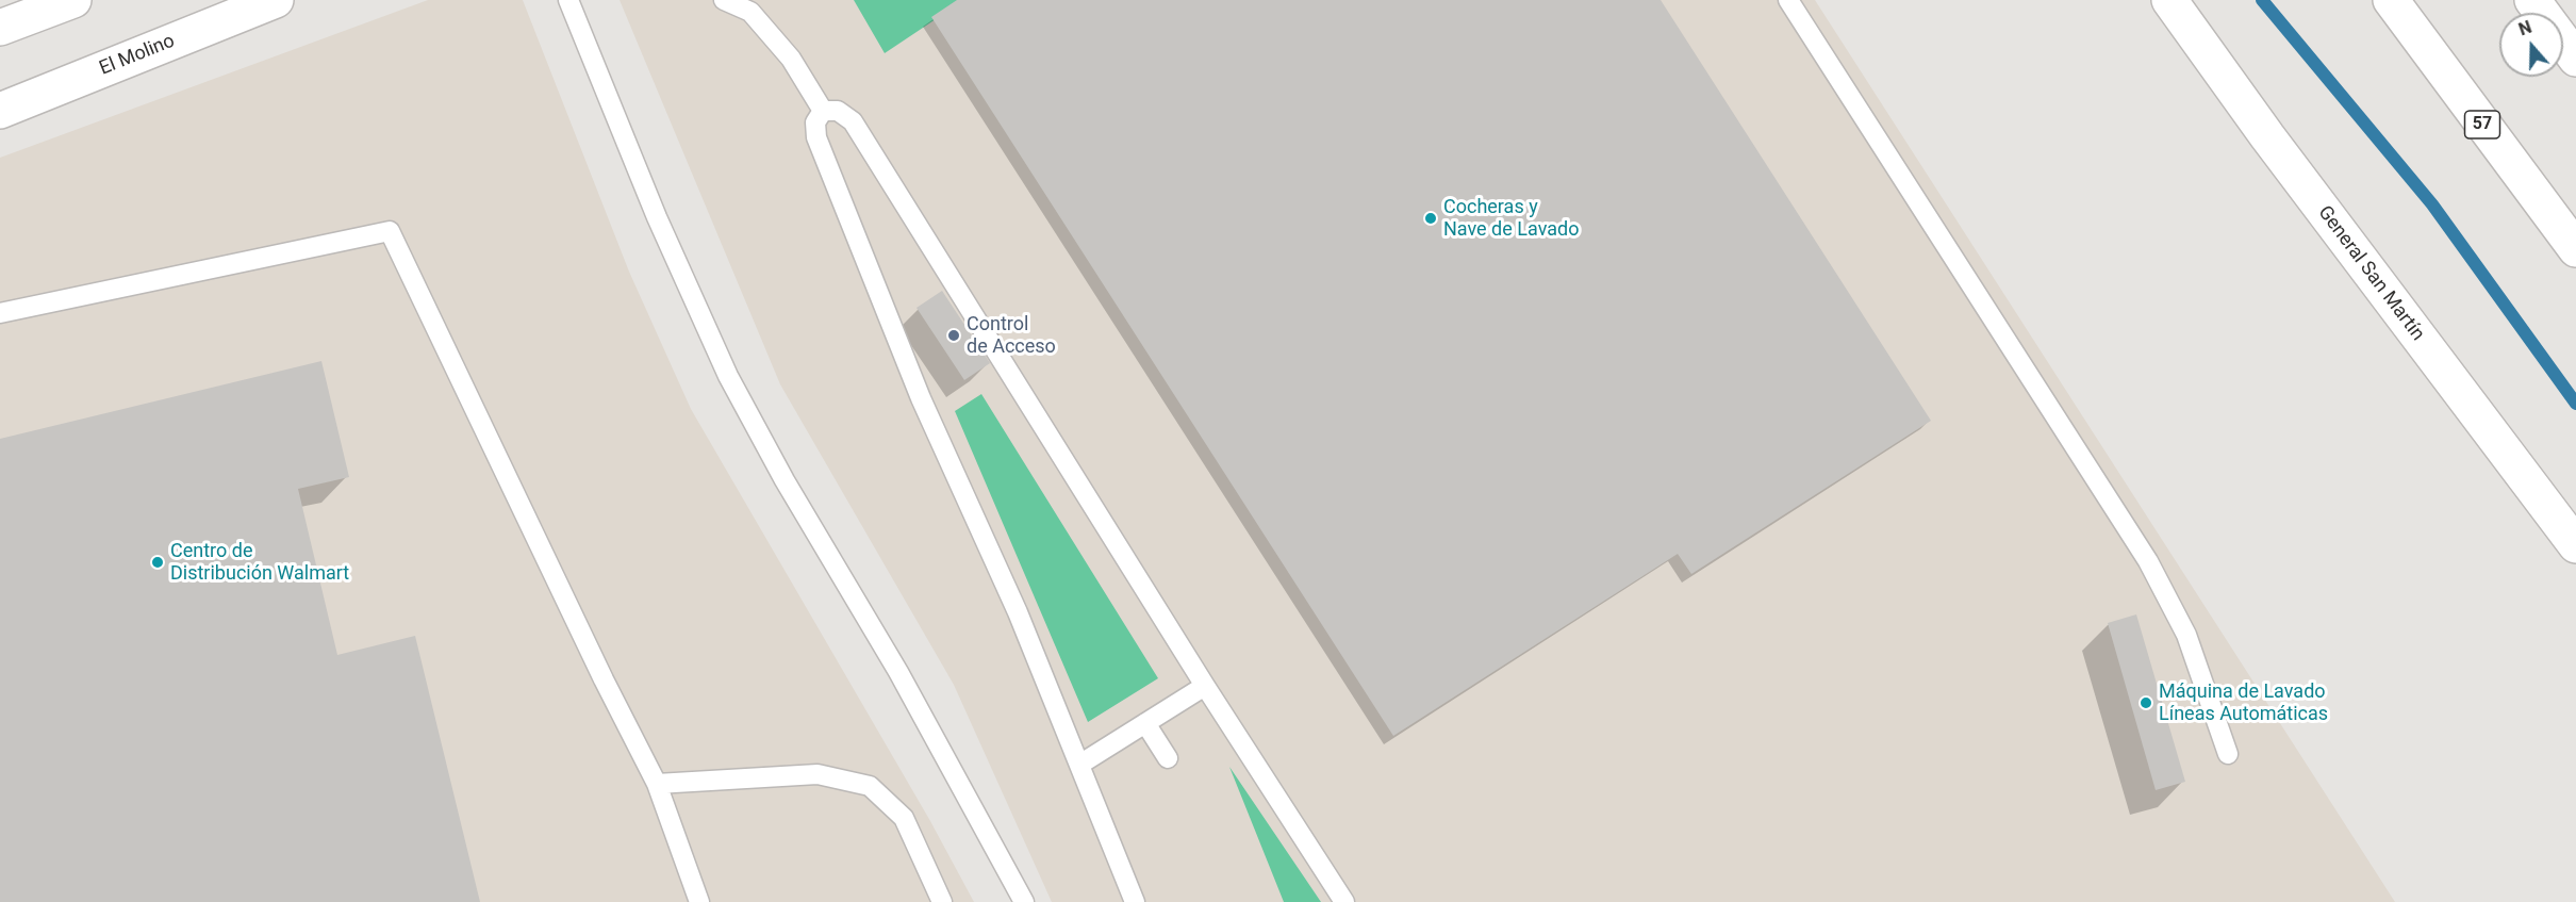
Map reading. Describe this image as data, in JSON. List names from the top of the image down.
{
  "streets": {
    "main road": ["El Molino", "57", "General San Martín"]
  },
  "places": [
    "Cocheras y Nave de Lavado",
    "Control de Acceso",
    "Centro de Distribución Walmart",
    "Máquina de Lavado Líneas Automáticas"
  ],
  "north": "top"
}
